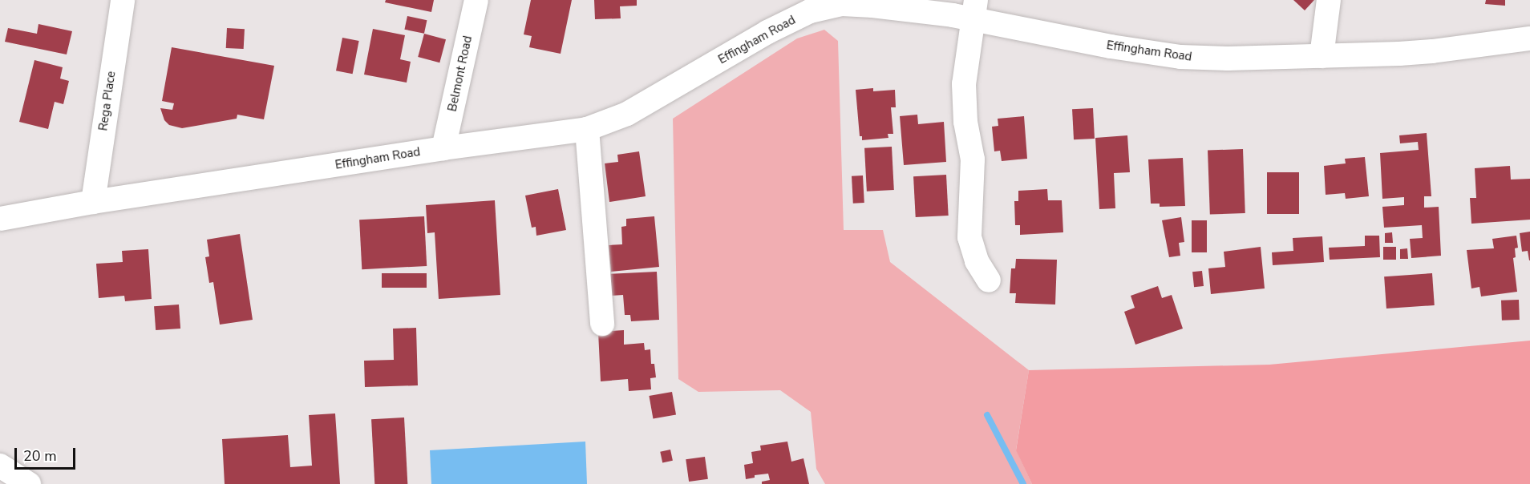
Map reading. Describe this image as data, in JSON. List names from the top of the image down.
{
  "streets": {
    "street": ["Effingham Road", "Belmont Road", "Rega Place"]
  },
  "crossings": [
    ["Effingham Road", "Belmont Road"],
    ["Effingham Road", "Rega Place"]
  ],
  "scale_bar": "20 m"
}
